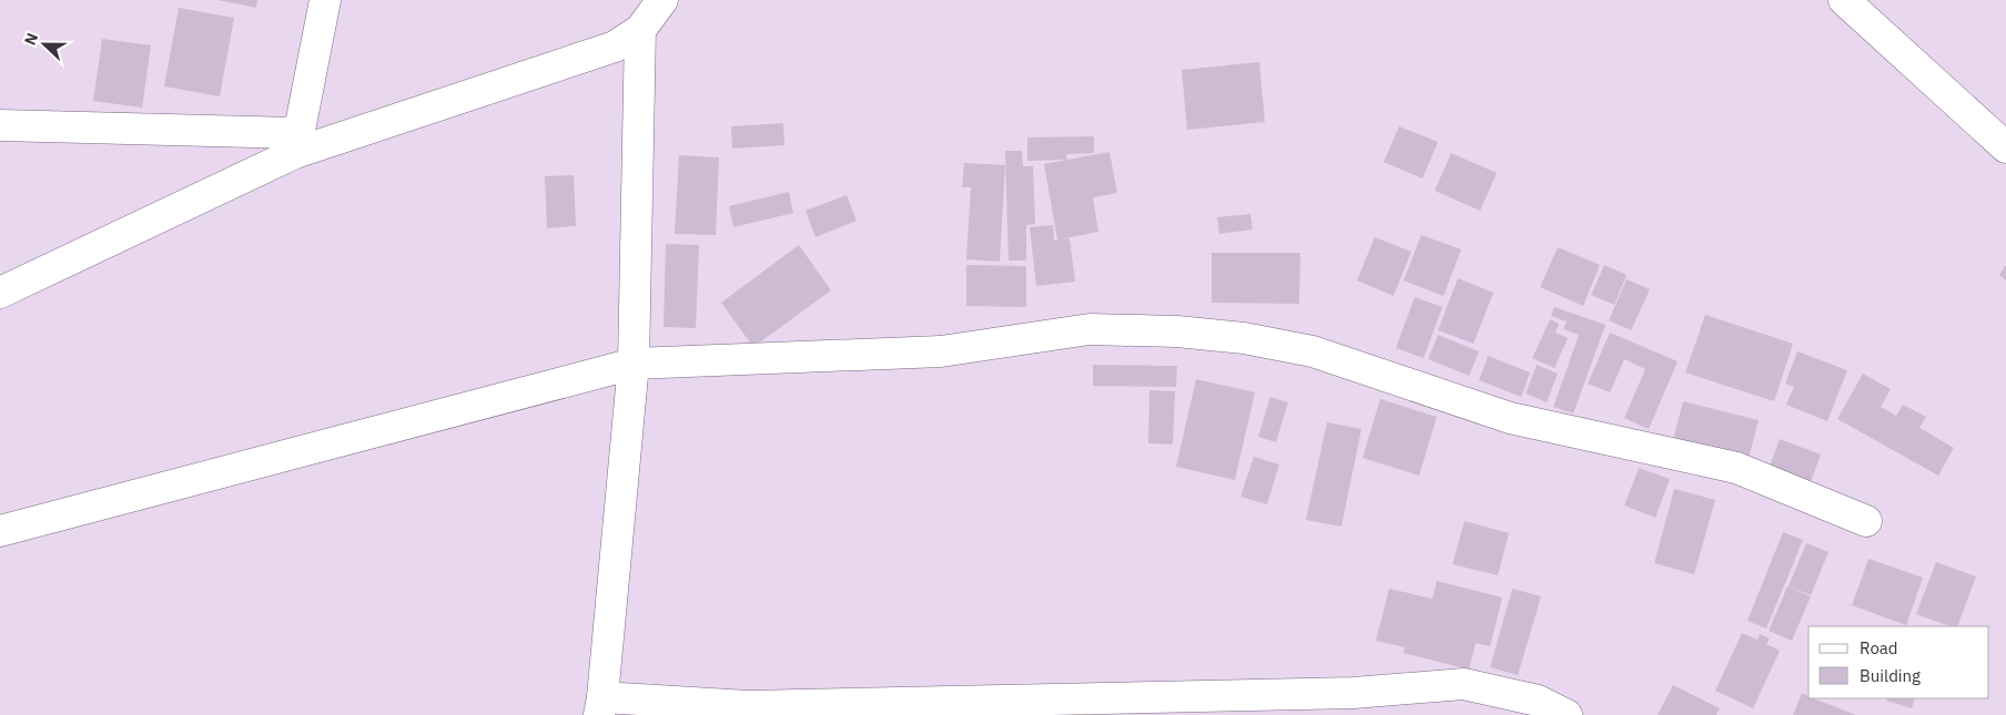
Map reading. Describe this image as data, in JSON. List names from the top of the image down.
{
  "legend": ["Road", "Building"],
  "north": "left"
}
